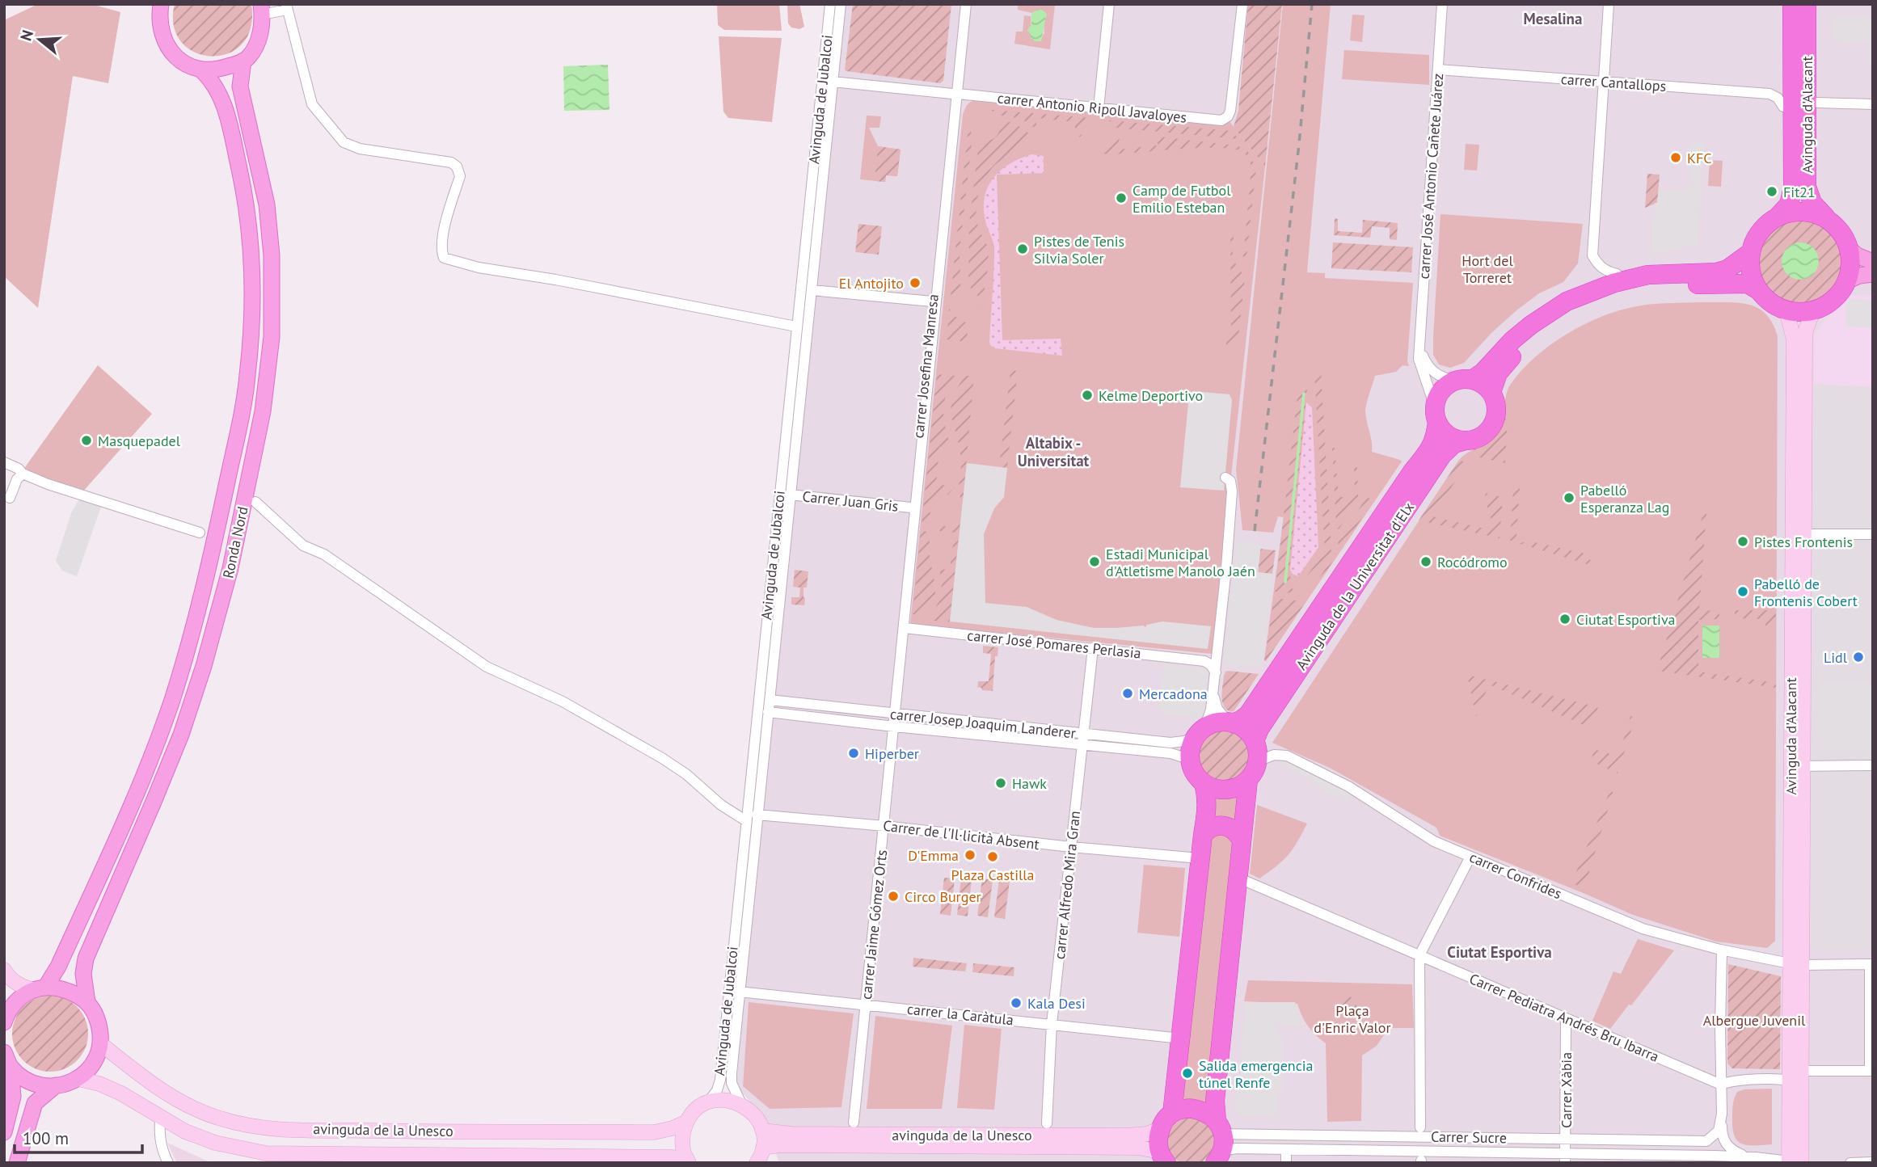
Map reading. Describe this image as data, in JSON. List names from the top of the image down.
{
  "streets": {
    "highway": ["Avinguda d'Alacant", "Avinguda de la Universitat d'Elx"],
    "main road": ["Ronda Nord", "avinguda de la Unesco"],
    "street": [
      "carrer Cantallops",
      "Avinguda de Jubalcoi",
      "carrer Antonio Ripoll Javaloyes",
      "carrer José Antonio Cañete Juárez",
      "carrer Josefina Manresa",
      "Carrer Juan Gris",
      "carrer José Pomares Perlasia",
      "carrer Josep Joaquim Landerer",
      "Carrer de l'Il·licità Absent",
      "carrer Confrides",
      "carrer Alfredo Mira Gran",
      "carrer Jaime Gómez Orts",
      "carrer la Caràtula",
      "Carrer Pediatra Andrés Bru Ibarra",
      "Carrer Xàbia",
      "Carrer Sucre"
    ]
  },
  "crossings": [
    ["carrer Cantallops", "carrer José Antonio Cañete Juárez"],
    ["Avinguda de Jubalcoi", "carrer Antonio Ripoll Javaloyes"],
    ["Avinguda de Jubalcoi", "Carrer Juan Gris"],
    ["Avinguda de Jubalcoi", "carrer Josep Joaquim Landerer"],
    ["Avinguda de Jubalcoi", "Carrer de l'Il·licità Absent"],
    ["Avinguda de Jubalcoi", "carrer la Caràtula"],
    ["carrer Antonio Ripoll Javaloyes", "carrer Josefina Manresa"],
    ["Avinguda d'Alacant", "carrer Confrides"],
    ["Avinguda d'Alacant", "Carrer Sucre"],
    ["carrer José Antonio Cañete Juárez", "Avinguda de la Universitat d'Elx"],
    ["carrer Josefina Manresa", "Carrer Juan Gris"],
    ["carrer Josefina Manresa", "carrer José Pomares Perlasia"],
    ["carrer Josefina Manresa", "carrer Josep Joaquim Landerer"],
    ["carrer Josefina Manresa", "carrer Jaime Gómez Orts"],
    ["Ronda Nord", "avinguda de la Unesco"],
    ["Avinguda de la Universitat d'Elx", "carrer Josep Joaquim Landerer"],
    ["Avinguda de la Universitat d'Elx", "carrer Confrides"],
    ["carrer José Pomares Perlasia", "carrer Alfredo Mira Gran"],
    ["carrer Josep Joaquim Landerer", "carrer Confrides"],
    ["carrer Josep Joaquim Landerer", "carrer Alfredo Mira Gran"],
    ["carrer Josep Joaquim Landerer", "carrer Jaime Gómez Orts"],
    ["Carrer de l'Il·licità Absent", "carrer Alfredo Mira Gran"],
    ["Carrer de l'Il·licità Absent", "carrer Jaime Gómez Orts"],
    ["carrer Alfredo Mira Gran", "carrer la Caràtula"],
    ["carrer Jaime Gómez Orts", "carrer la Caràtula"],
    ["Carrer Pediatra Andrés Bru Ibarra", "Carrer Xàbia"],
    ["Carrer Xàbia", "Carrer Sucre"]
  ],
  "districts": ["Mesalina", "Altabix - Universitat", "Ciutat Esportiva"],
  "parks": ["Hort del Torreret", "Plaça d'Enric Valor", "Albergue Juvenil"],
  "places": [
    "KFC",
    "Fit21",
    "Camp de Futbol Emilio Esteban",
    "Pistes de Tenis Silvia Soler",
    "El Antojito",
    "Kelme Deportivo",
    "Masquepadel",
    "Pabelló Esperanza Lag",
    "Pistes Frontenis",
    "Estadi Municipal d'Atletisme Manolo Jaén",
    "Rocódromo",
    "Pabelló de Frontenis Cobert",
    "Ciutat Esportiva",
    "Lidl",
    "Mercadona",
    "Hiperber",
    "Hawk",
    "D'Emma",
    "Plaza Castilla",
    "Circo Burger",
    "Kala Desi",
    "Salida emergencia túnel Renfe"
  ],
  "scale_bar": "100 m",
  "north": "left"
}
